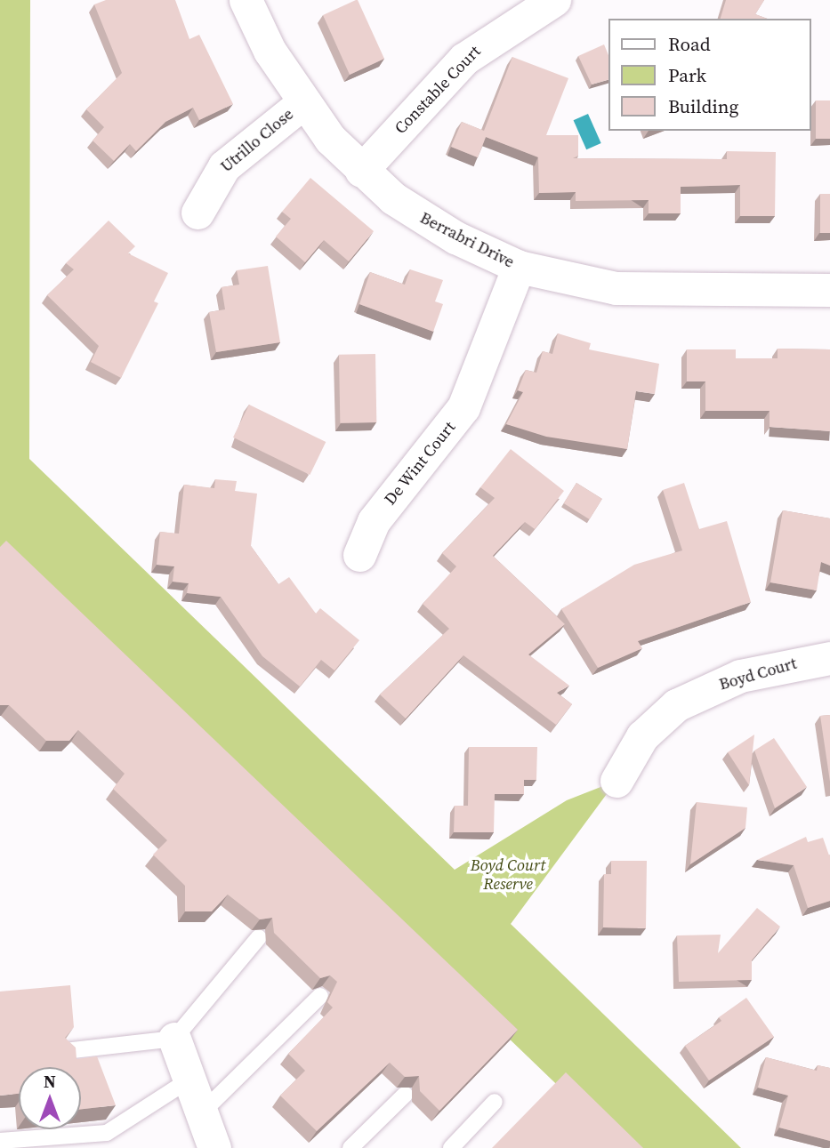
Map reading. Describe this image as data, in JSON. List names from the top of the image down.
{
  "streets": {
    "street": [
      "Constable Court",
      "Utrillo Close",
      "Berrabri Drive",
      "De Wint Court",
      "Boyd Court"
    ]
  },
  "crossings": [
    ["Constable Court", "Berrabri Drive"],
    ["Utrillo Close", "Berrabri Drive"],
    ["Berrabri Drive", "De Wint Court"]
  ],
  "parks": ["Boyd Court Reserve"],
  "legend": ["Road", "Park", "Building"],
  "north": "top"
}
